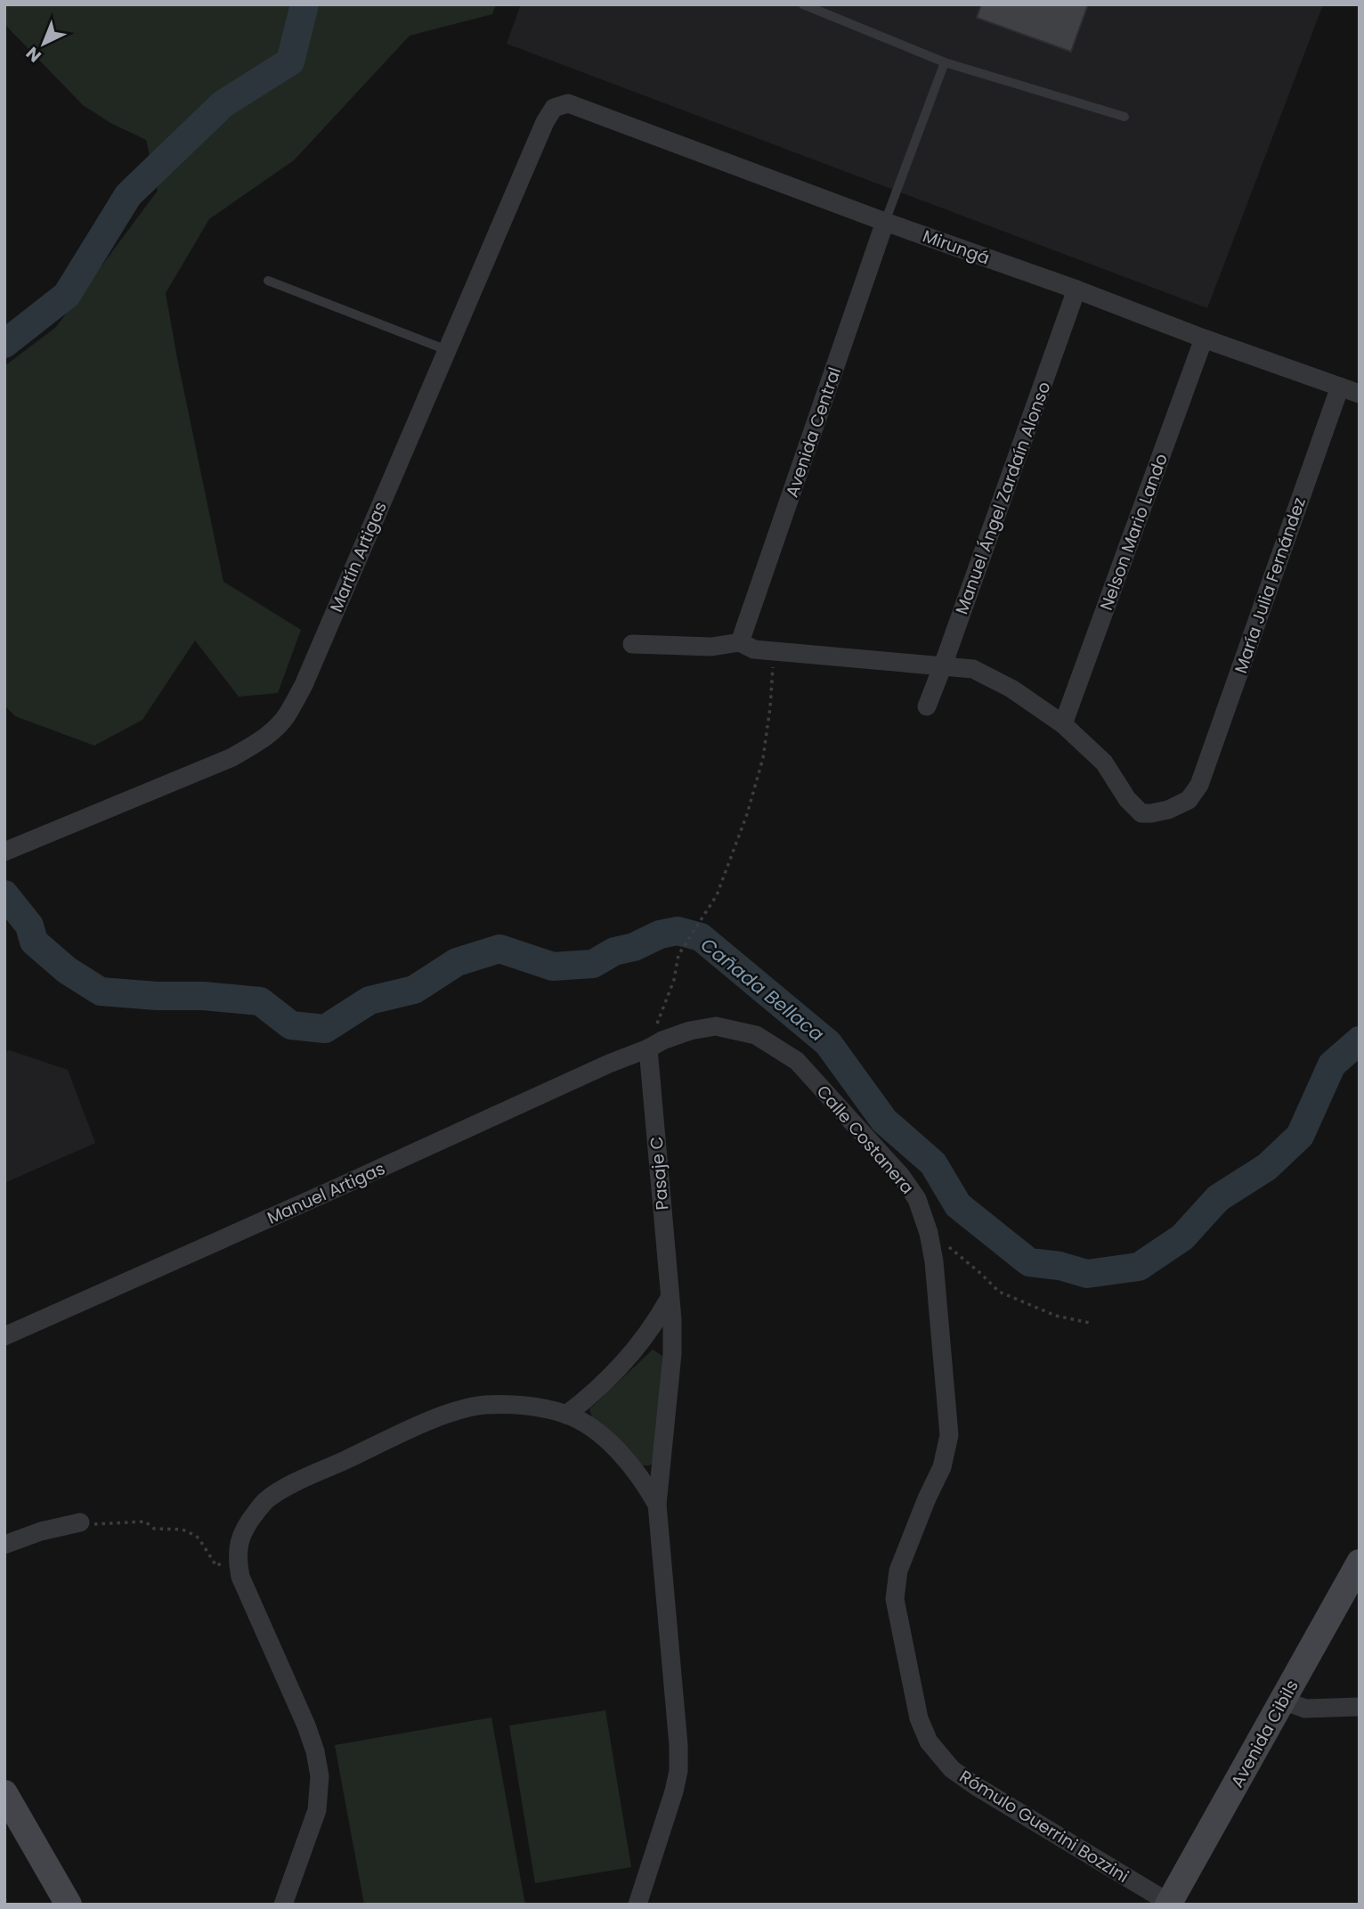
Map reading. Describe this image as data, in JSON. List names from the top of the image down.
{
  "streets": {
    "street": [
      "Mirungá",
      "Avenida Central",
      "Manuel Ángel Zardaín Alonso",
      "Nelson Mario Lando",
      "Martín Artigas",
      "María Julia Fernández",
      "Calle Costanera",
      "Pasaje C",
      "Manuel Artigas",
      "Avenida Cibils",
      "Rómulo Guerrini Bozzini"
    ]
  },
  "crossings": [
    ["Mirungá", "Avenida Central"],
    ["Mirungá", "Manuel Ángel Zardaín Alonso"],
    ["Mirungá", "Nelson Mario Lando"],
    ["Mirungá", "Martín Artigas"],
    ["Mirungá", "María Julia Fernández"],
    ["Nelson Mario Lando", "María Julia Fernández"],
    ["Calle Costanera", "Pasaje C"],
    ["Calle Costanera", "Manuel Artigas"],
    ["Calle Costanera", "Rómulo Guerrini Bozzini"],
    ["Pasaje C", "Manuel Artigas"],
    ["Avenida Cibils", "Rómulo Guerrini Bozzini"]
  ],
  "water": ["Cañada Bellaca"],
  "north": "bottom left"
}
